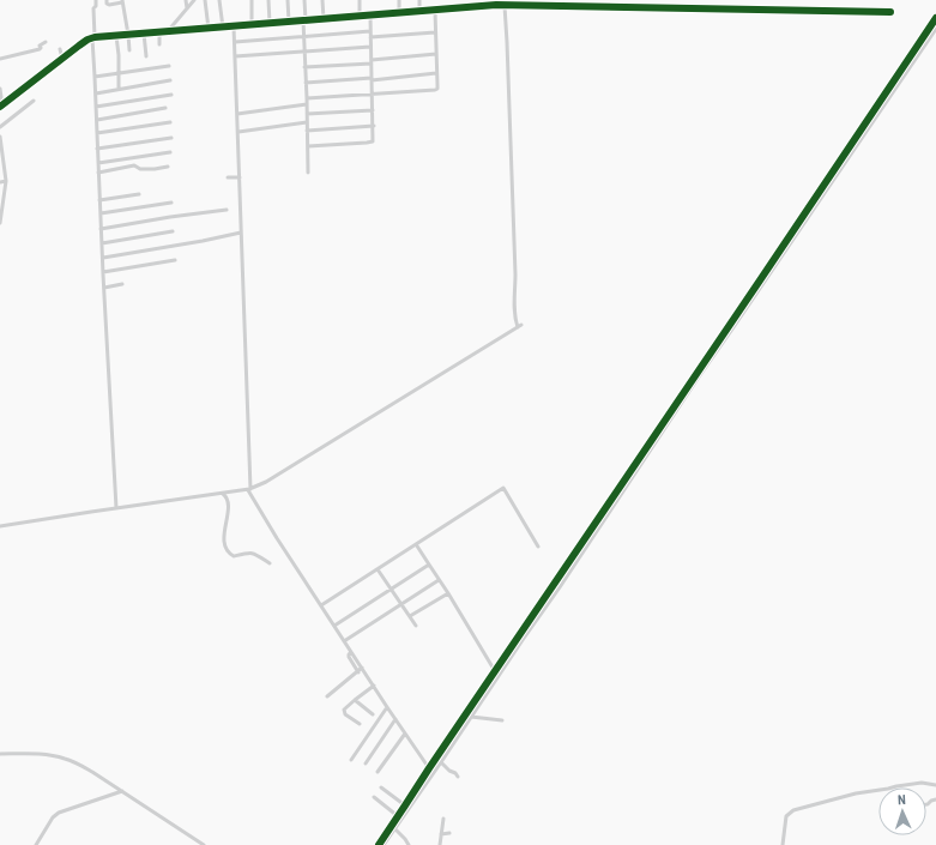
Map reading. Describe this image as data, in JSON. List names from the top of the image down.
{
  "north": "top"
}
